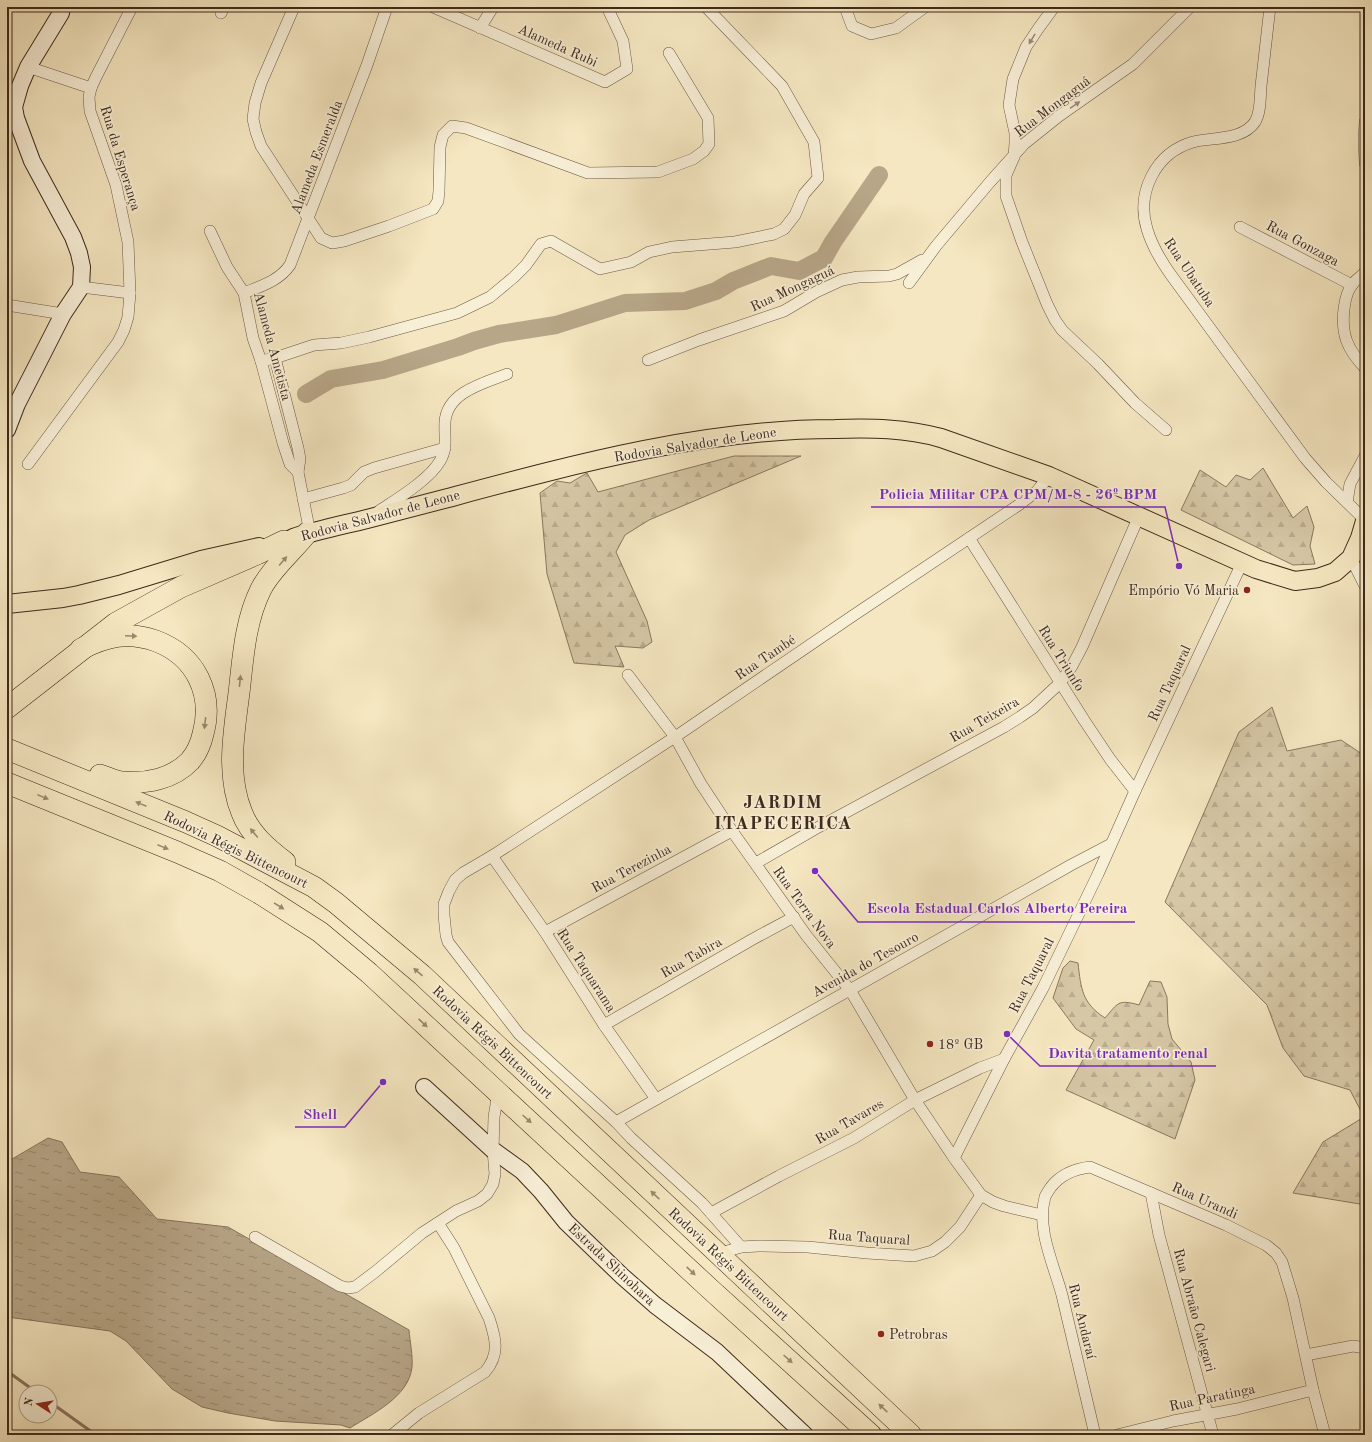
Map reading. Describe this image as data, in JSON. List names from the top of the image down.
{
  "streets": {
    "highway": ["Rodovia Régis Bittencourt"],
    "main road": ["Rodovia Salvador de Leone"],
    "street": [
      "Alameda Rubi",
      "Rua Mongaguá",
      "Alameda Esmeralda",
      "Rua da Esperança",
      "Rua Gonzaga",
      "Rua Ubatuba",
      "Alameda Ametista",
      "Rua També",
      "Rua Triunfo",
      "Rua Taquaral",
      "Rua Teixeira",
      "Rua Terezinha",
      "Rua Terra Nova",
      "Rua Tabira",
      "Avenida do Tesouro",
      "Rua Taquarama",
      "Rua Tavares",
      "Rua Urandi",
      "Estrada Shinohara",
      "Rua Abraão Calegari",
      "Rua Andaraí",
      "Rua Paratinga"
    ]
  },
  "crossings": [
    ["Alameda Esmeralda", "Alameda Ametista"],
    ["Rua Ubatuba", "Rodovia Salvador de Leone"],
    ["Alameda Ametista", "Rodovia Salvador de Leone"],
    ["Rodovia Salvador de Leone", "Rua També"],
    ["Rodovia Salvador de Leone", "Rua Taquaral"],
    ["Rodovia Salvador de Leone", "Rua Teixeira"],
    ["Rua També", "Rua Triunfo"],
    ["Rua També", "Rua Taquaral"],
    ["Rua També", "Rua Terra Nova"],
    ["Rua També", "Avenida do Tesouro"],
    ["Rua També", "Rua Taquarama"],
    ["Rua També", "Rua Tavares"],
    ["Rua Triunfo", "Rua Taquaral"],
    ["Rua Triunfo", "Rua Teixeira"],
    ["Rua Taquaral", "Rodovia Régis Bittencourt"],
    ["Rua Taquaral", "Rua Terra Nova"],
    ["Rua Taquaral", "Avenida do Tesouro"],
    ["Rua Taquaral", "Rua Tavares"],
    ["Rua Teixeira", "Rua Terra Nova"],
    ["Rua Terezinha", "Rua Terra Nova"],
    ["Rua Terezinha", "Rua Taquarama"],
    ["Rua Terra Nova", "Rua Tabira"],
    ["Rua Terra Nova", "Avenida do Tesouro"],
    ["Rua Terra Nova", "Rua Tavares"],
    ["Rua Tabira", "Rua Taquarama"],
    ["Avenida do Tesouro", "Rua Taquarama"],
    ["Rua Urandi", "Rua Abraão Calegari"],
    ["Rua Urandi", "Rua Andaraí"],
    ["Rua Urandi", "Rua Paratinga"],
    ["Rua Abraão Calegari", "Rua Paratinga"]
  ],
  "districts": ["JARDIM ITAPECERICA"],
  "places": [
    "Policia Militar CPA CPM/M-8 - 26º BPM",
    "Empório Vó Maria",
    "Escola Estadual Carlos Alberto Pereira",
    "Davita tratamento renal",
    "18º GB",
    "Shell",
    "Petrobras"
  ],
  "north": "left"
}
